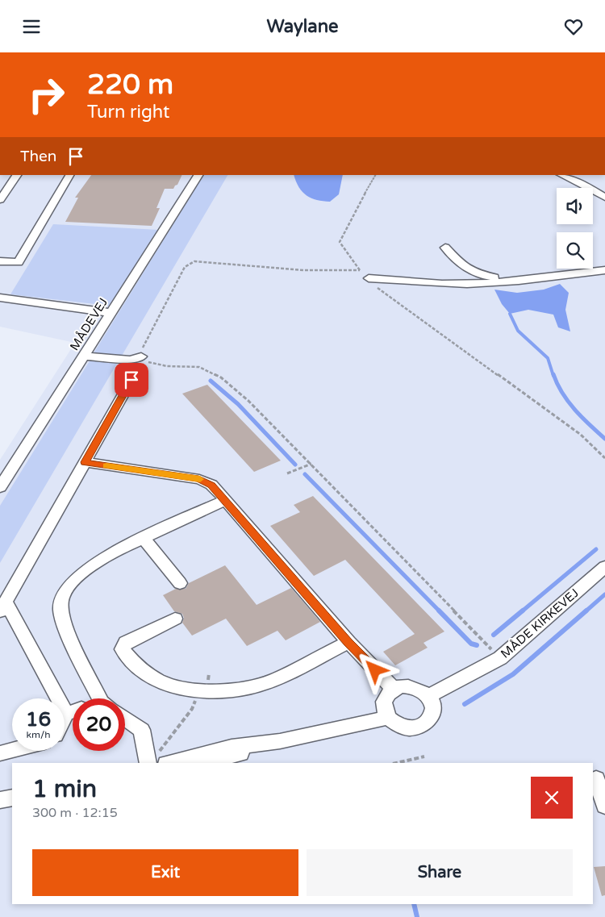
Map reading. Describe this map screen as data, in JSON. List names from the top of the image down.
{
  "streets": {
    "street": ["MÅDEVEJ", "MÅDE KIRKEVEJ"]
  },
  "page": {
    "header": "Waylane",
    "turn": ["220 m", "Turn right"],
    "then": "Then",
    "speed": "16 km/h",
    "limit": "20",
    "heading": ["1 min", "300 m · 12:15"],
    "buttons": ["Exit", "Share"]
  }
}
